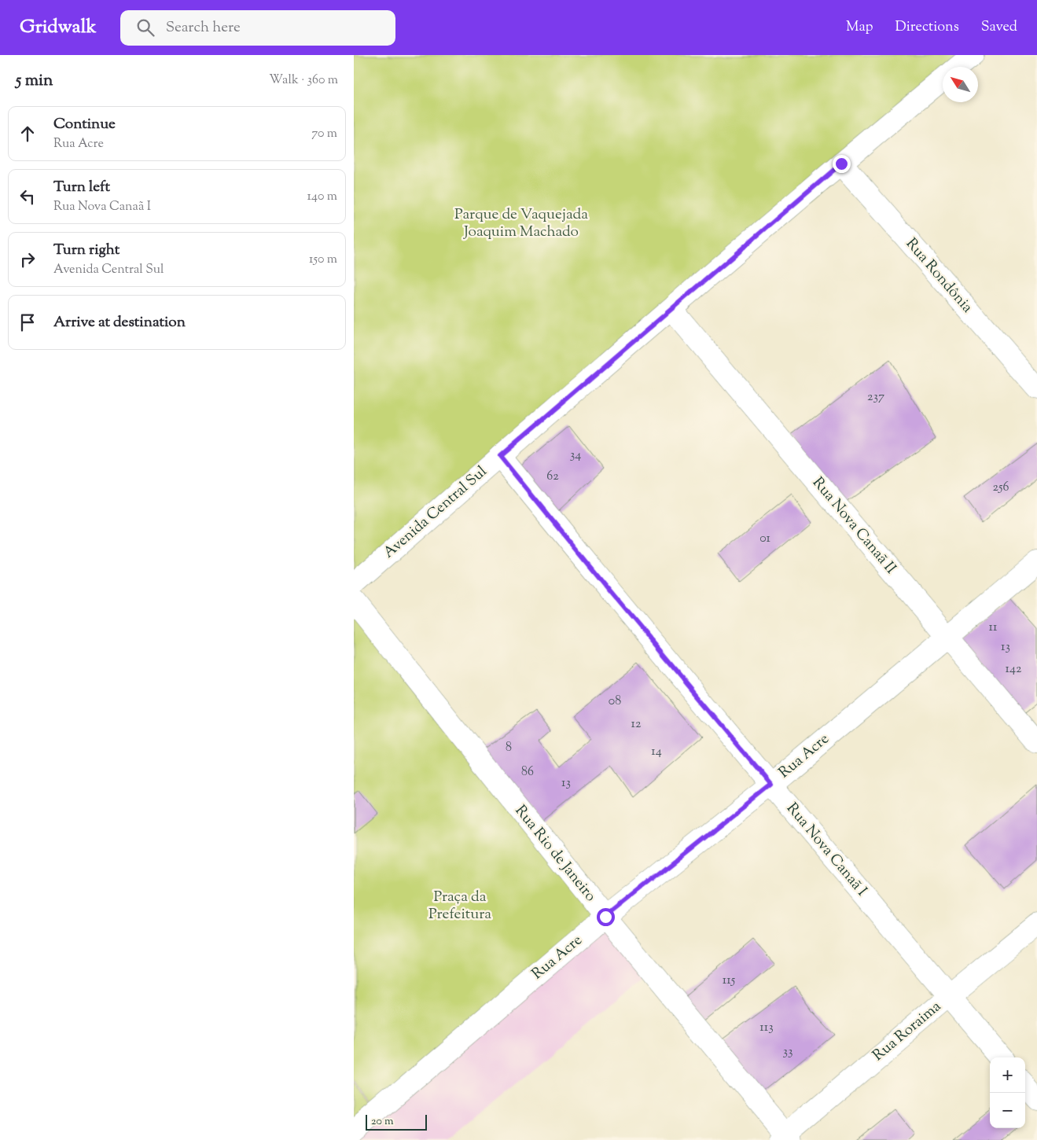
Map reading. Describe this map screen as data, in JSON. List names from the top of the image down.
{
  "streets": {
    "street": [
      "Rua Rondônia",
      "Avenida Central Sul",
      "Rua Nova Canaã II",
      "Rua Acre",
      "Rua Nova Canaã I",
      "Rua Rio de Janeiro",
      "Rua Roraima"
    ]
  },
  "crossings": [
    ["Rua Rondônia", "Avenida Central Sul"],
    ["Avenida Central Sul", "Rua Nova Canaã II"],
    ["Avenida Central Sul", "Rua Nova Canaã I"],
    ["Rua Nova Canaã II", "Rua Acre"],
    ["Rua Acre", "Rua Nova Canaã I"],
    ["Rua Acre", "Rua Rio de Janeiro"],
    ["Rua Nova Canaã I", "Rua Roraima"],
    ["Rua Rio de Janeiro", "Rua Roraima"]
  ],
  "parks": ["Parque de Vaquejada Joaquim Machado", "Praça da Prefeitura"],
  "house_numbers": [
    "237",
    "34",
    "62",
    "256",
    "01",
    "11",
    "13",
    "142",
    "08",
    "12",
    "8",
    "14",
    "86",
    "13",
    "115",
    "113",
    "33"
  ],
  "scale_bar": "20 m",
  "north": "top left",
  "page": {
    "header": "Gridwalk",
    "search": "Search here",
    "nav": ["Map", "Directions", "Saved"],
    "heading": ["5 min", "Walk · 360 m"],
    "list": [
      ["Continue", "Rua Acre", "70 m"],
      ["Turn left", "Rua Nova Canaã I", "140 m"],
      ["Turn right", "Avenida Central Sul", "150 m"],
      "Arrive at destination"
    ],
    "map_buttons": ["+", "−"],
    "scale": "20 m"
  }
}
